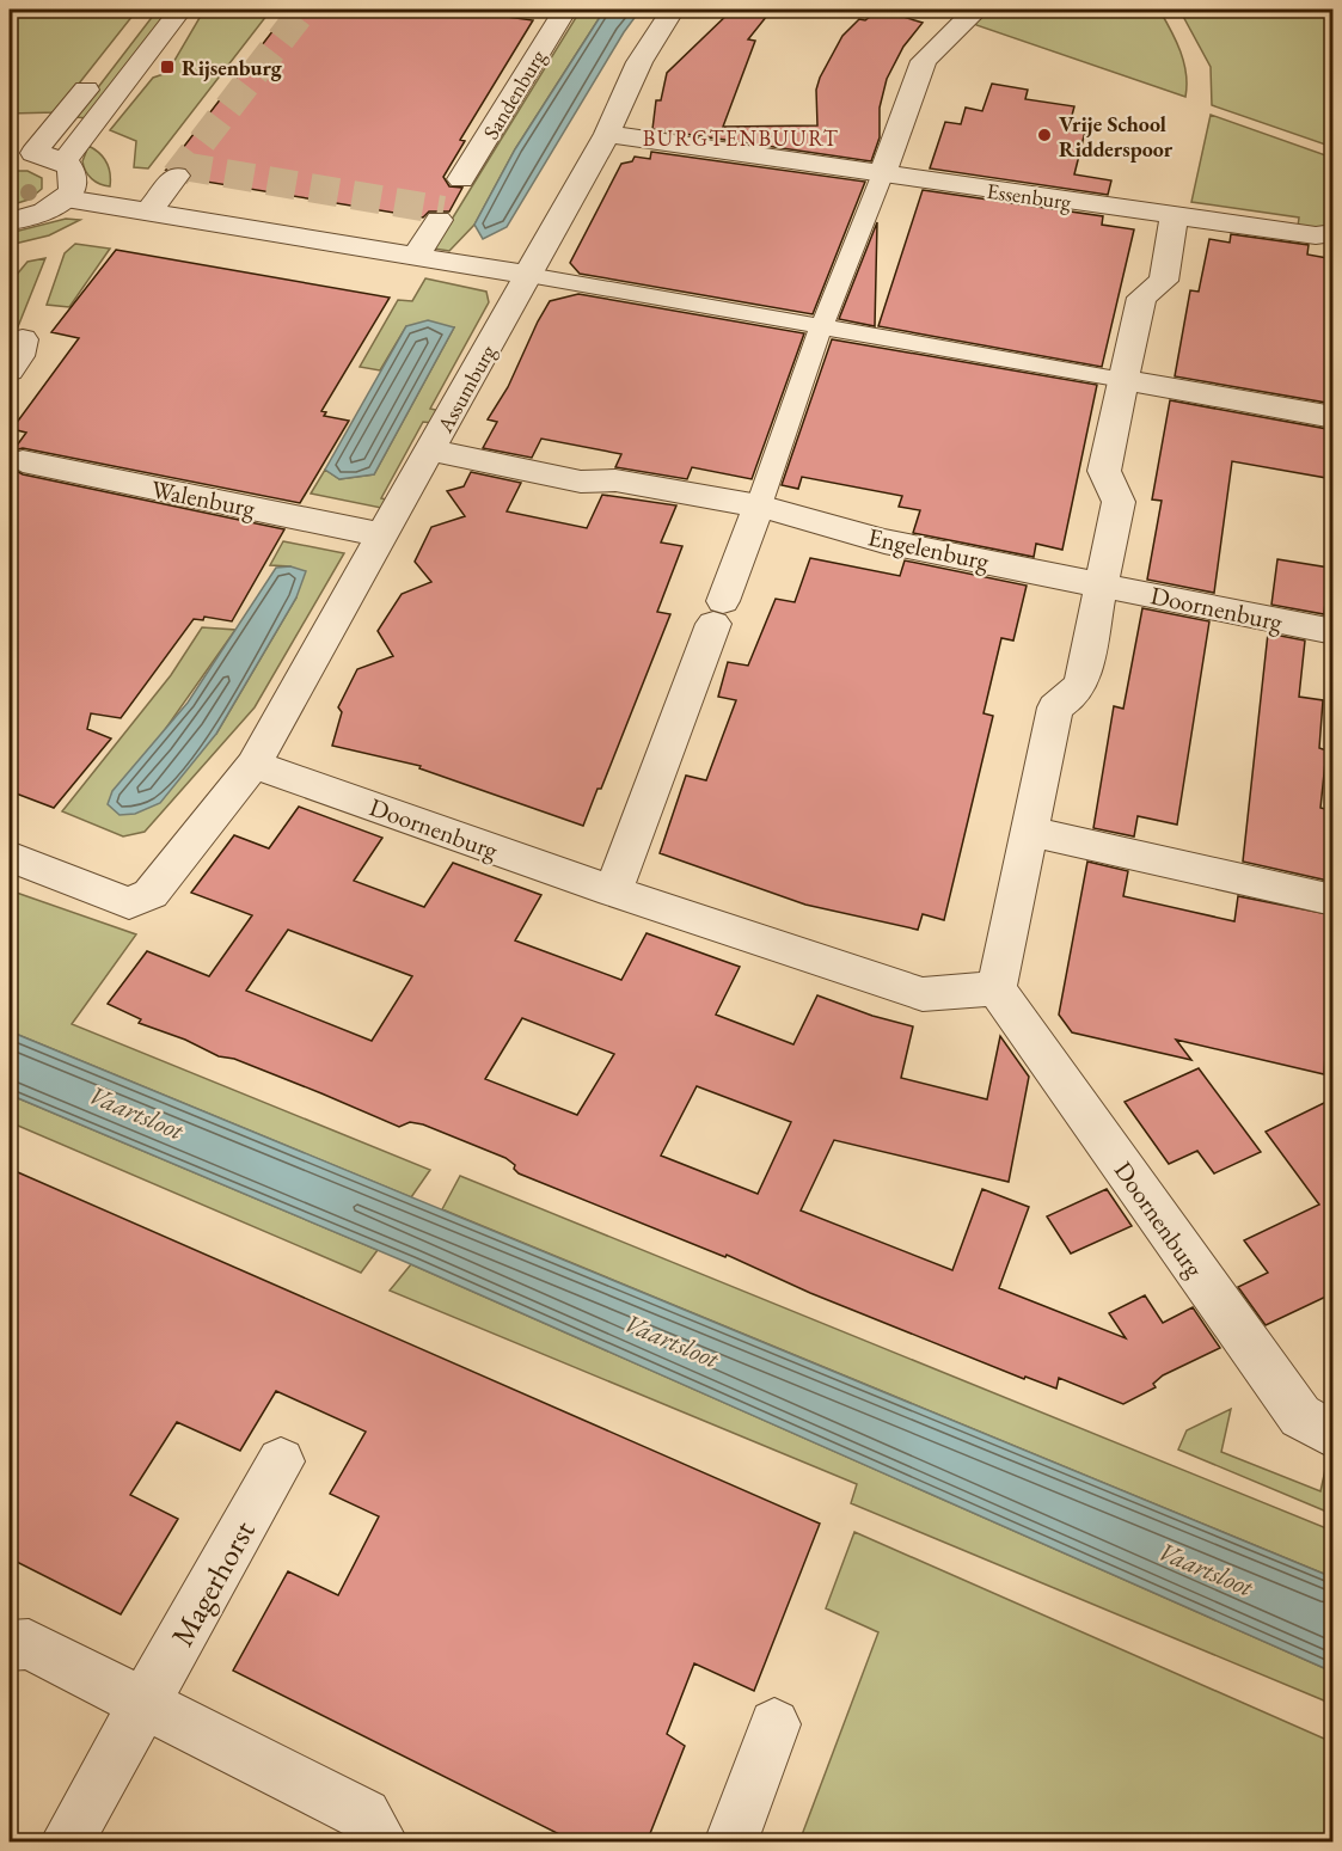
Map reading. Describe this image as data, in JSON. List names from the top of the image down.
{
  "streets": {
    "street": [
      "Sandenburg",
      "Essenburg",
      "Assumburg",
      "Walenburg",
      "Engelenburg",
      "Doornenburg",
      "Magerhorst"
    ]
  },
  "crossings": [
    ["Essenburg", "Assumburg"],
    ["Assumburg", "Walenburg"],
    ["Assumburg", "Engelenburg"],
    ["Assumburg", "Doornenburg"],
    ["Engelenburg", "Doornenburg"]
  ],
  "districts": ["BURGTENBUURT"],
  "water": ["Vaartsloot"],
  "places": {
    "transit": ["Rijsenburg"],
    "other": ["Vrije School Ridderspoor"]
  }
}
